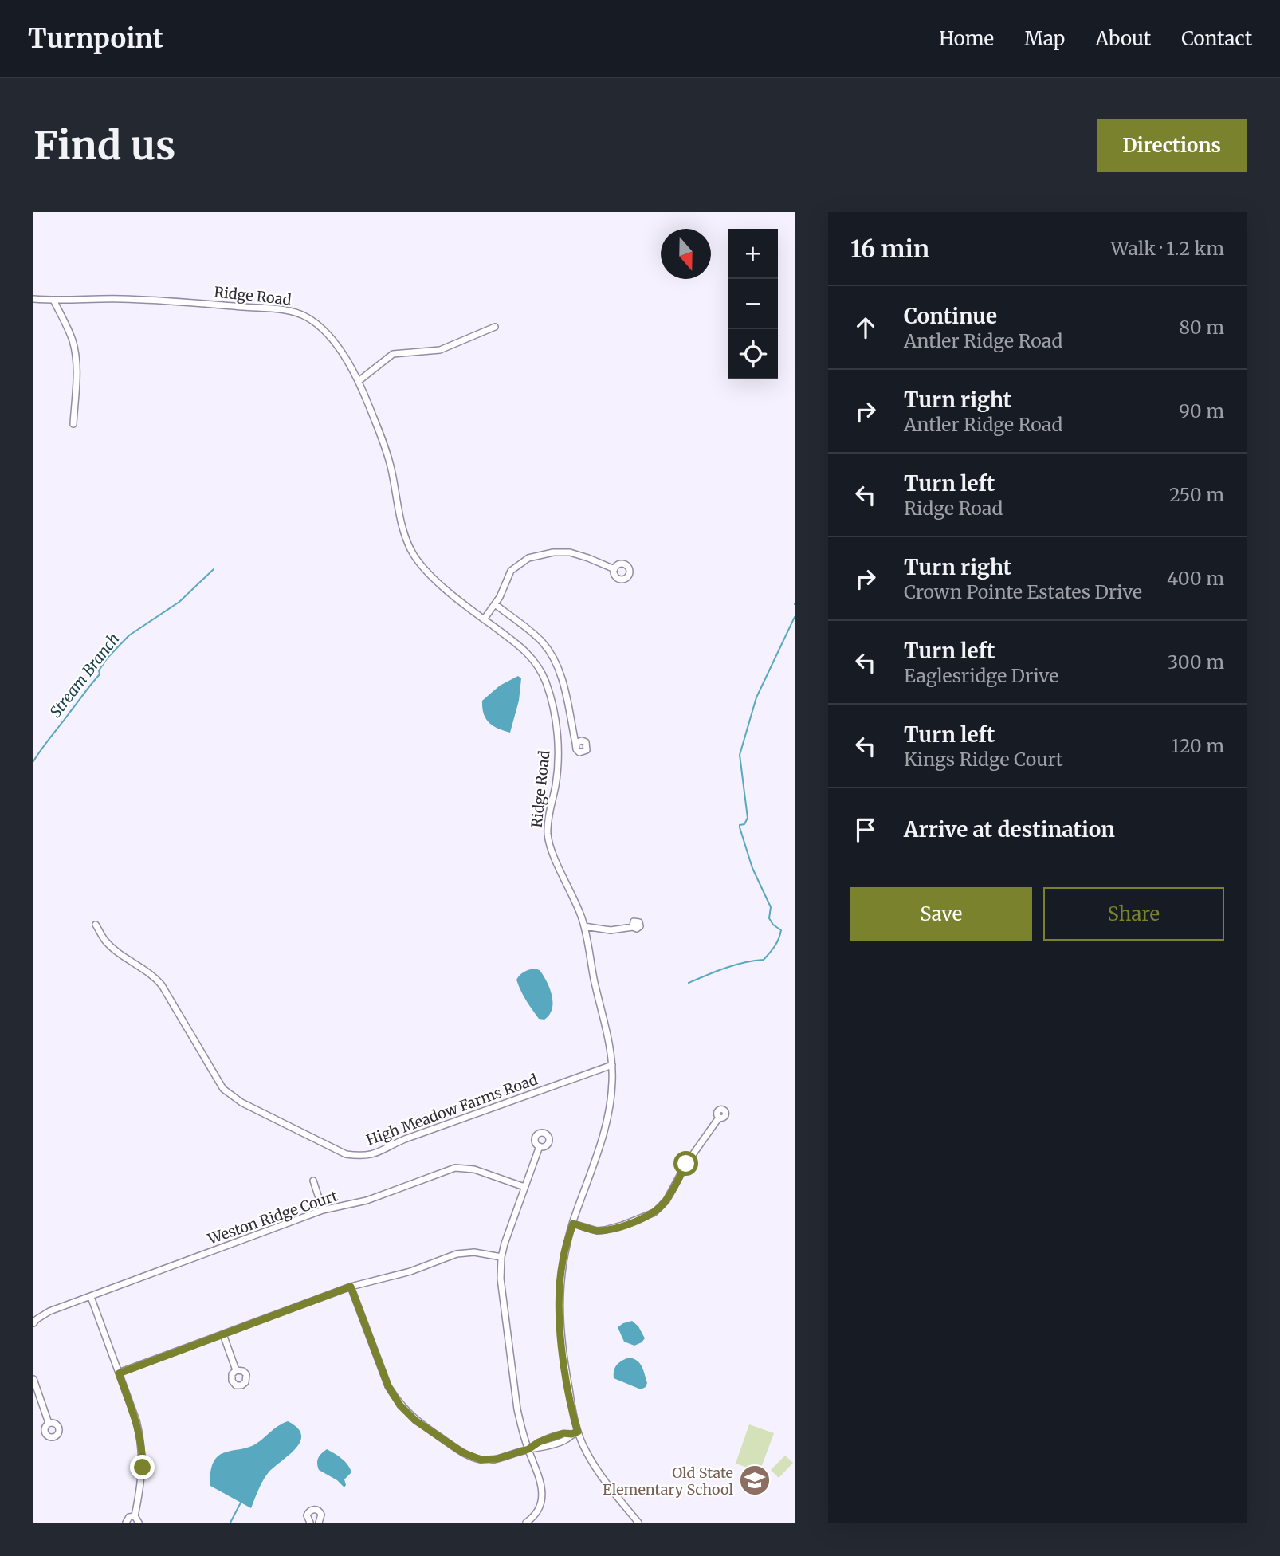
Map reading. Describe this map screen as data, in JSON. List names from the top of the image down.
{
  "streets": {
    "street": ["Ridge Road", "High Meadow Farms Road", "Weston Ridge Court"]
  },
  "crossings": [
    ["Ridge Road", "High Meadow Farms Road"]
  ],
  "water": ["Stream Branch"],
  "places": {
    "school or university": ["Old State Elementary School"]
  },
  "north": "bottom",
  "page": {
    "header": "Turnpoint",
    "nav": [
      "Home",
      "Map",
      "About",
      "Contact"
    ],
    "buttons": [
      "Directions",
      ["Save", "Share"]
    ],
    "title": "Find us",
    "heading": ["16 min", "Walk · 1.2 km"],
    "map_buttons": ["+", "−"],
    "list": [
      ["Continue", "Antler Ridge Road", "80 m"],
      ["Turn right", "Antler Ridge Road", "90 m"],
      ["Turn left", "Ridge Road", "250 m"],
      ["Turn right", "Crown Pointe Estates Drive", "400 m"],
      ["Turn left", "Eaglesridge Drive", "300 m"],
      ["Turn left", "Kings Ridge Court", "120 m"],
      "Arrive at destination"
    ]
  }
}
